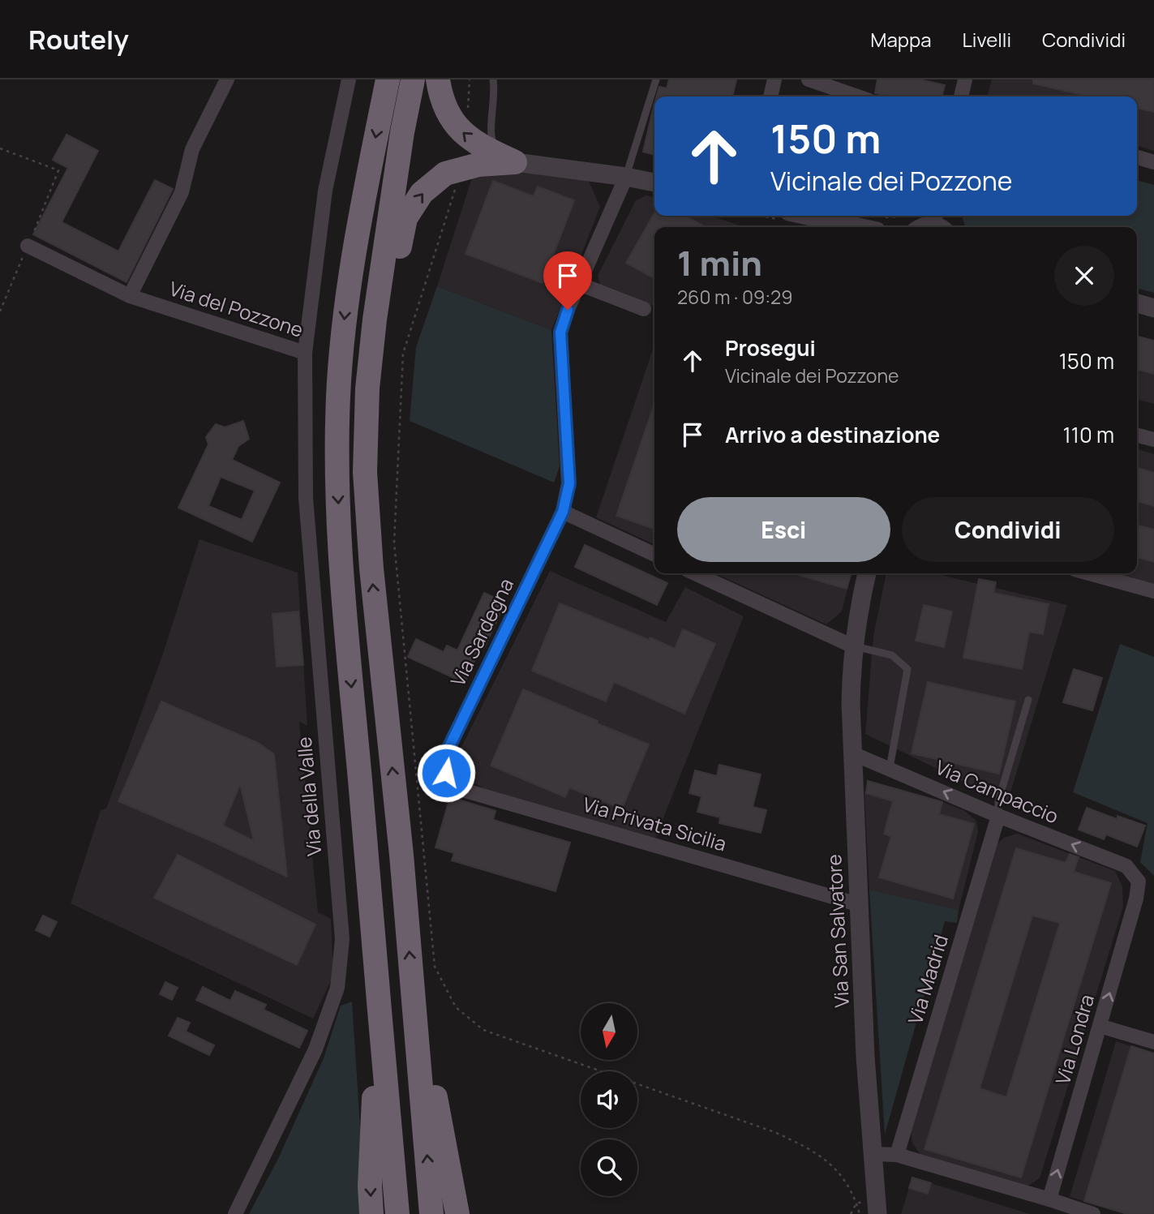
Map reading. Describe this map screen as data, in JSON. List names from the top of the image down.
{
  "streets": {
    "street": [
      "Via del Pozzone",
      "Via Sardegna",
      "Via Campaccio",
      "Via della Valle",
      "Via Privata Sicilia",
      "Via San Salvatore",
      "Via Madrid",
      "Via Londra"
    ]
  },
  "crossings": [
    ["Via del Pozzone", "Via della Valle"],
    ["Via Sardegna", "Via Privata Sicilia"],
    ["Via Campaccio", "Via San Salvatore"],
    ["Via Campaccio", "Via Madrid"],
    ["Via Campaccio", "Via Londra"],
    ["Via Privata Sicilia", "Via San Salvatore"]
  ],
  "one_way": ["Via Campaccio", "Via Londra"],
  "north": "bottom",
  "page": {
    "header": "Routely",
    "nav": ["Mappa", "Livelli", "Condividi"],
    "turn": ["150 m", "Vicinale dei Pozzone"],
    "heading": ["1 min", "260 m · 09:29"],
    "list": [
      {
        "name": "Prosegui",
        "note": "Vicinale dei Pozzone",
        "value": "150 m"
      },
      {
        "name": "Arrivo a destinazione",
        "value": "110 m"
      }
    ],
    "buttons": ["Esci", "Condividi"]
  }
}
